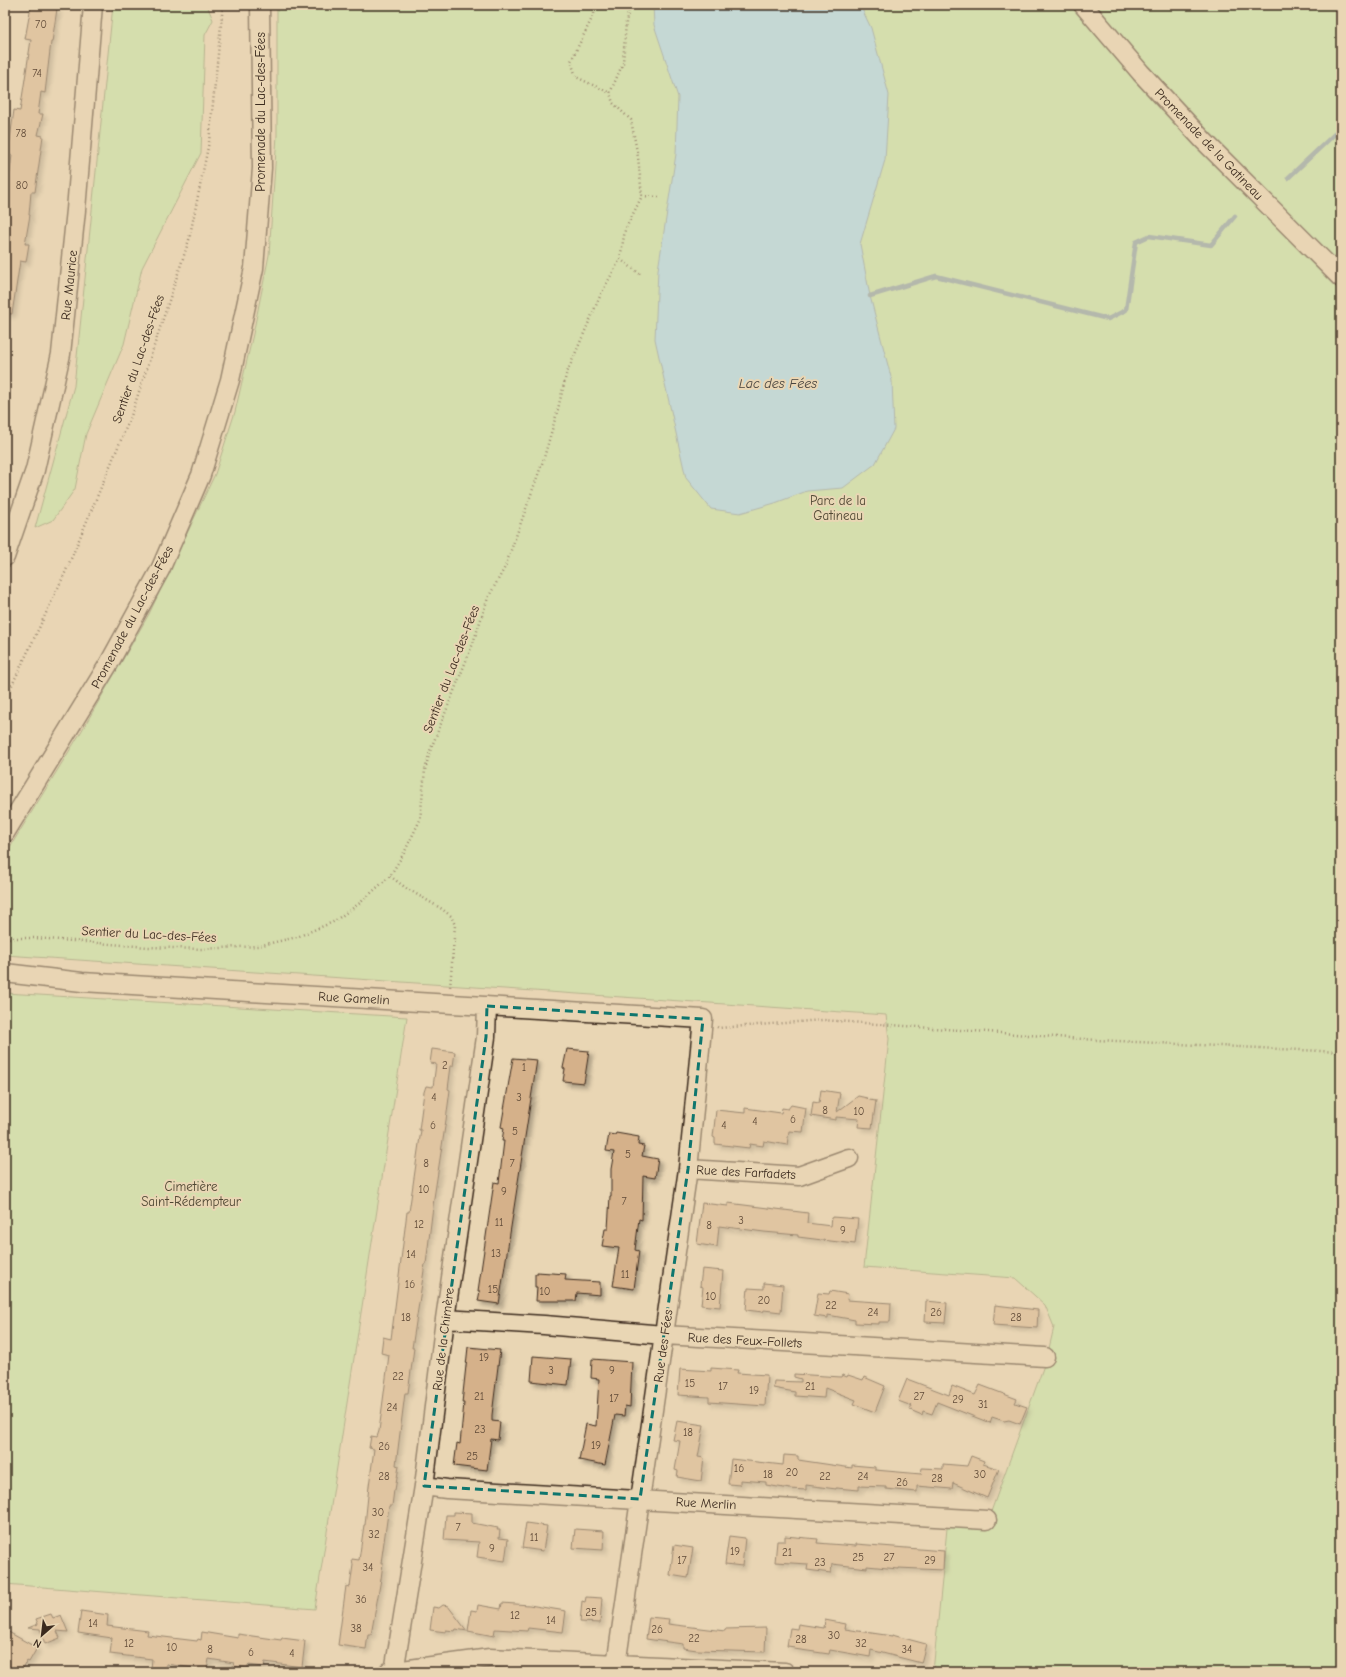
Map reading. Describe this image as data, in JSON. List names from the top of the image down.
{
  "streets": {
    "street": [
      "Promenade du Lac-des-Fées",
      "Promenade de la Gatineau",
      "Rue Maurice",
      "Rue Gamelin",
      "Rue des Farfadets",
      "Rue de la Chimère",
      "Rue des Feux-Follets",
      "Rue des Fées",
      "Rue Merlin"
    ],
    "path": ["Sentier du Lac-des-Fées"]
  },
  "crossings": [
    ["Rue Gamelin", "Rue de la Chimère"],
    ["Rue Gamelin", "Rue des Fées"],
    ["Rue des Farfadets", "Rue des Fées"],
    ["Rue de la Chimère", "Rue des Feux-Follets"],
    ["Rue de la Chimère", "Rue Merlin"],
    ["Rue des Feux-Follets", "Rue des Fées"],
    ["Rue des Fées", "Rue Merlin"]
  ],
  "water": ["Lac des Fées"],
  "parks": ["Parc de la Gatineau", "Cimetière Saint-Rédempteur"],
  "house_numbers": [
    "70",
    "74",
    "78",
    "80",
    "2",
    "1",
    "4",
    "3",
    "8",
    "10",
    "6",
    "4",
    "6",
    "4",
    "5",
    "5",
    "8",
    "7",
    "10",
    "9",
    "7",
    "3",
    "11",
    "12",
    "8",
    "9",
    "13",
    "14",
    "11",
    "16",
    "15",
    "10",
    "10",
    "20",
    "22",
    "24",
    "26",
    "18",
    "28",
    "19",
    "3",
    "9",
    "22",
    "15",
    "17",
    "21",
    "19",
    "21",
    "27",
    "17",
    "29",
    "31",
    "24",
    "23",
    "18",
    "19",
    "26",
    "25",
    "16",
    "20",
    "18",
    "30",
    "28",
    "22",
    "24",
    "28",
    "26",
    "30",
    "7",
    "32",
    "11",
    "9",
    "19",
    "21",
    "25",
    "27",
    "17",
    "29",
    "23",
    "34",
    "36",
    "25",
    "12",
    "14",
    "14",
    "38",
    "26",
    "30",
    "22",
    "28",
    "12",
    "32",
    "10",
    "8",
    "34",
    "6",
    "4"
  ],
  "north": "bottom left"
}
